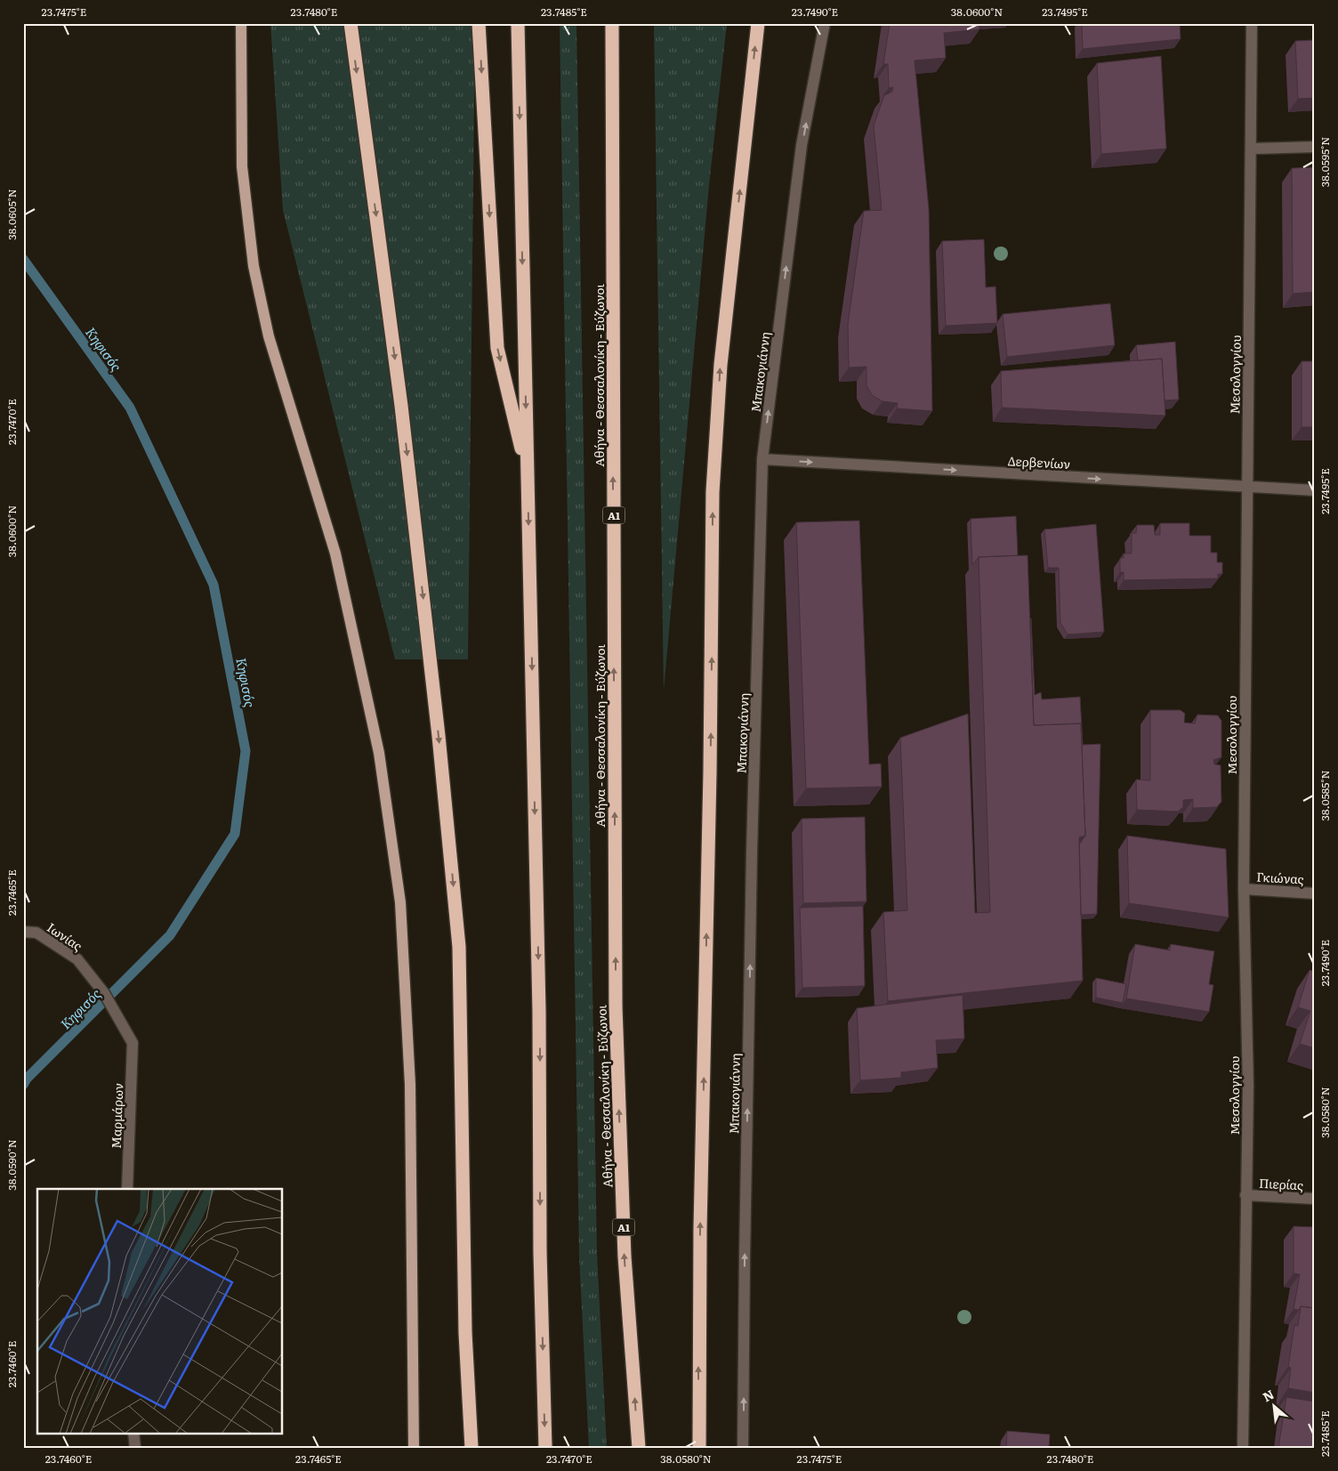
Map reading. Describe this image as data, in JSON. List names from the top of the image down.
{
  "streets": {
    "highway": ["Αθήνα - Θεσσαλονίκη - Εύζωνοι", "Α1"],
    "street": [
      "Μπακογιάννη",
      "Μεσολογγίου",
      "Δερβενίων",
      "Γκιώνας",
      "Ιωνίας",
      "Μαρμάρων",
      "Πιερίας"
    ]
  },
  "crossings": [
    ["Μπακογιάννη", "Δερβενίων"],
    ["Μεσολογγίου", "Δερβενίων"],
    ["Μεσολογγίου", "Γκιώνας"],
    ["Μεσολογγίου", "Πιερίας"],
    ["Ιωνίας", "Μαρμάρων"]
  ],
  "one_way": ["Μπακογιάννη", "Δερβενίων"],
  "water": ["Κηφισός"],
  "north": "top left",
  "coordinates": [
    "23.7475°E",
    "23.7480°E",
    "23.7485°E",
    "23.7490°E",
    "38.0600°N",
    "23.7495°E",
    "38.0595°N",
    "38.0605°N",
    "23.7470°E",
    "38.0585°N",
    "23.7465°E",
    "38.0580°N",
    "38.0590°N",
    "23.7460°E"
  ]
}
